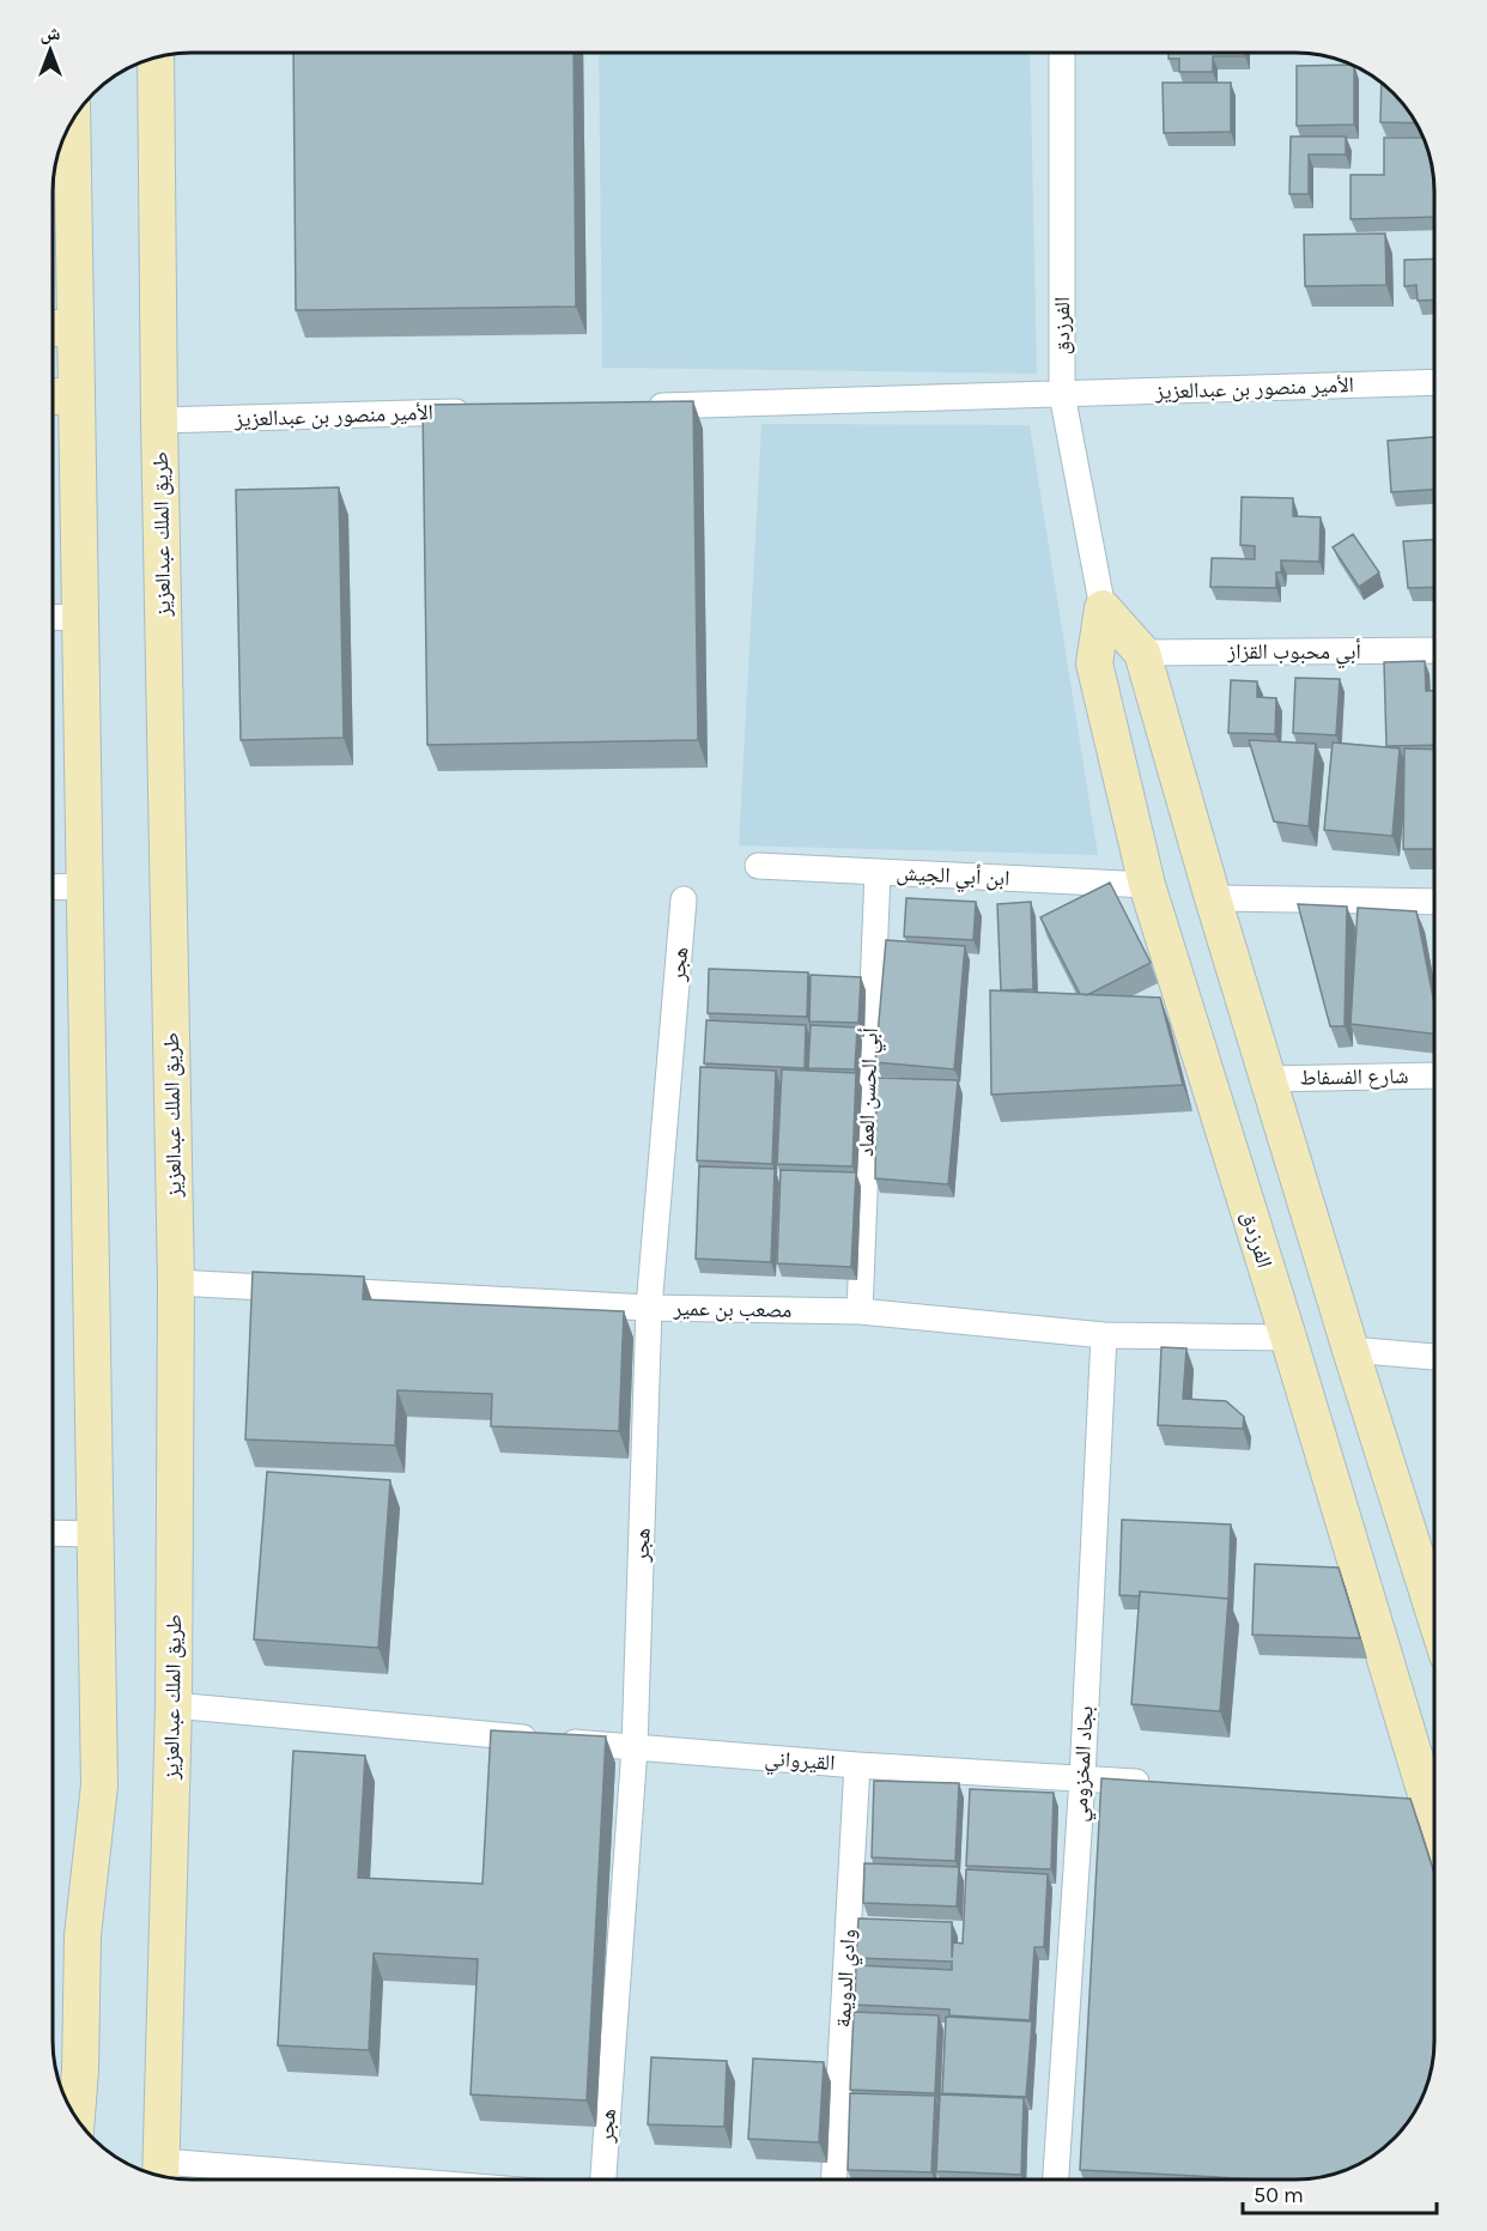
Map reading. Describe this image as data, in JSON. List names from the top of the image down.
{
  "streets": {
    "main road": ["الفرزدق", "طريق الملك عبدالعزيز"],
    "street": [
      "الأمير منصور بن عبدالعزيز",
      "أبي محبوب القزاز",
      "ابن أبي الجيش",
      "هجر",
      "شارع الفسفاط",
      "أبي الحسن العماد",
      "مصعب بن عمير",
      "القيرواني",
      "بجاد المخزومي",
      "وادي الدويمة"
    ]
  },
  "crossings": [
    ["الفرزدق", "الأمير منصور بن عبدالعزيز"],
    ["الفرزدق", "ابن أبي الجيش"],
    ["الفرزدق", "مصعب بن عمير"],
    ["الأمير منصور بن عبدالعزيز", "طريق الملك عبدالعزيز"],
    ["طريق الملك عبدالعزيز", "مصعب بن عمير"],
    ["طريق الملك عبدالعزيز", "القيرواني"],
    ["ابن أبي الجيش", "أبي الحسن العماد"],
    ["هجر", "مصعب بن عمير"],
    ["هجر", "القيرواني"],
    ["أبي الحسن العماد", "مصعب بن عمير"],
    ["مصعب بن عمير", "بجاد المخزومي"],
    ["القيرواني", "بجاد المخزومي"],
    ["القيرواني", "وادي الدويمة"]
  ],
  "scale_bar": "50 m",
  "north": "top"
}
